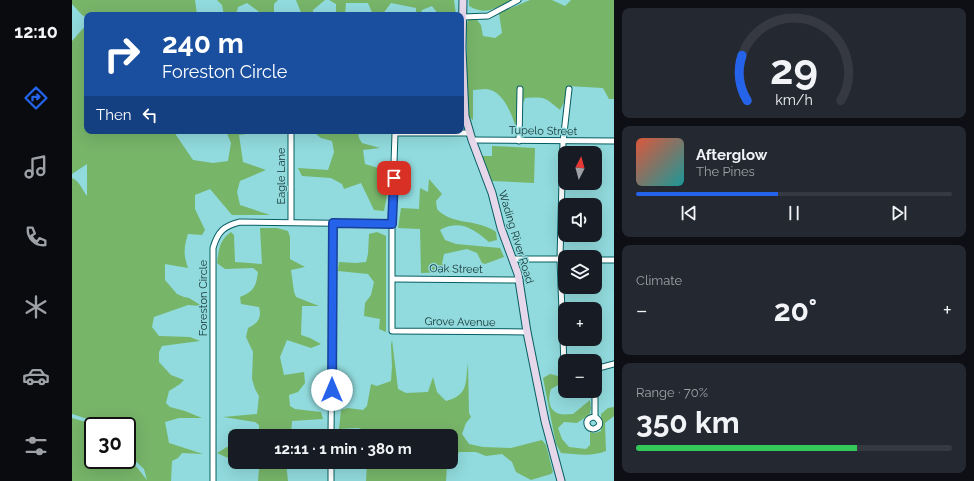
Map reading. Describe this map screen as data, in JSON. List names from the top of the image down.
{
  "streets": {
    "main road": ["Wading River Road"],
    "street": [
      "Tupelo Street",
      "Eagle Lane",
      "Oak Street",
      "Foreston Circle",
      "Grove Avenue"
    ]
  },
  "crossings": [
    ["Tupelo Street", "Wading River Road"],
    ["Tupelo Street", "Foreston Circle"],
    ["Eagle Lane", "Foreston Circle"],
    ["Wading River Road", "Oak Street"],
    ["Wading River Road", "Grove Avenue"],
    ["Oak Street", "Grove Avenue"]
  ],
  "north": "top",
  "page": {
    "tabs": "12:10",
    "turn": ["240 m", "Foreston Circle"],
    "then": "Then",
    "song": ["Afterglow", "The Pines"],
    "map_buttons": ["+", "−"],
    "tile": [
      "Climate",
      ["Range · 70%", "350 km"]
    ],
    "heat": ["−", "20°", "+"],
    "limit": "30",
    "trip": "12:11 · 1 min · 380 m",
    "gauge": ["29", "km/h"]
  }
}
